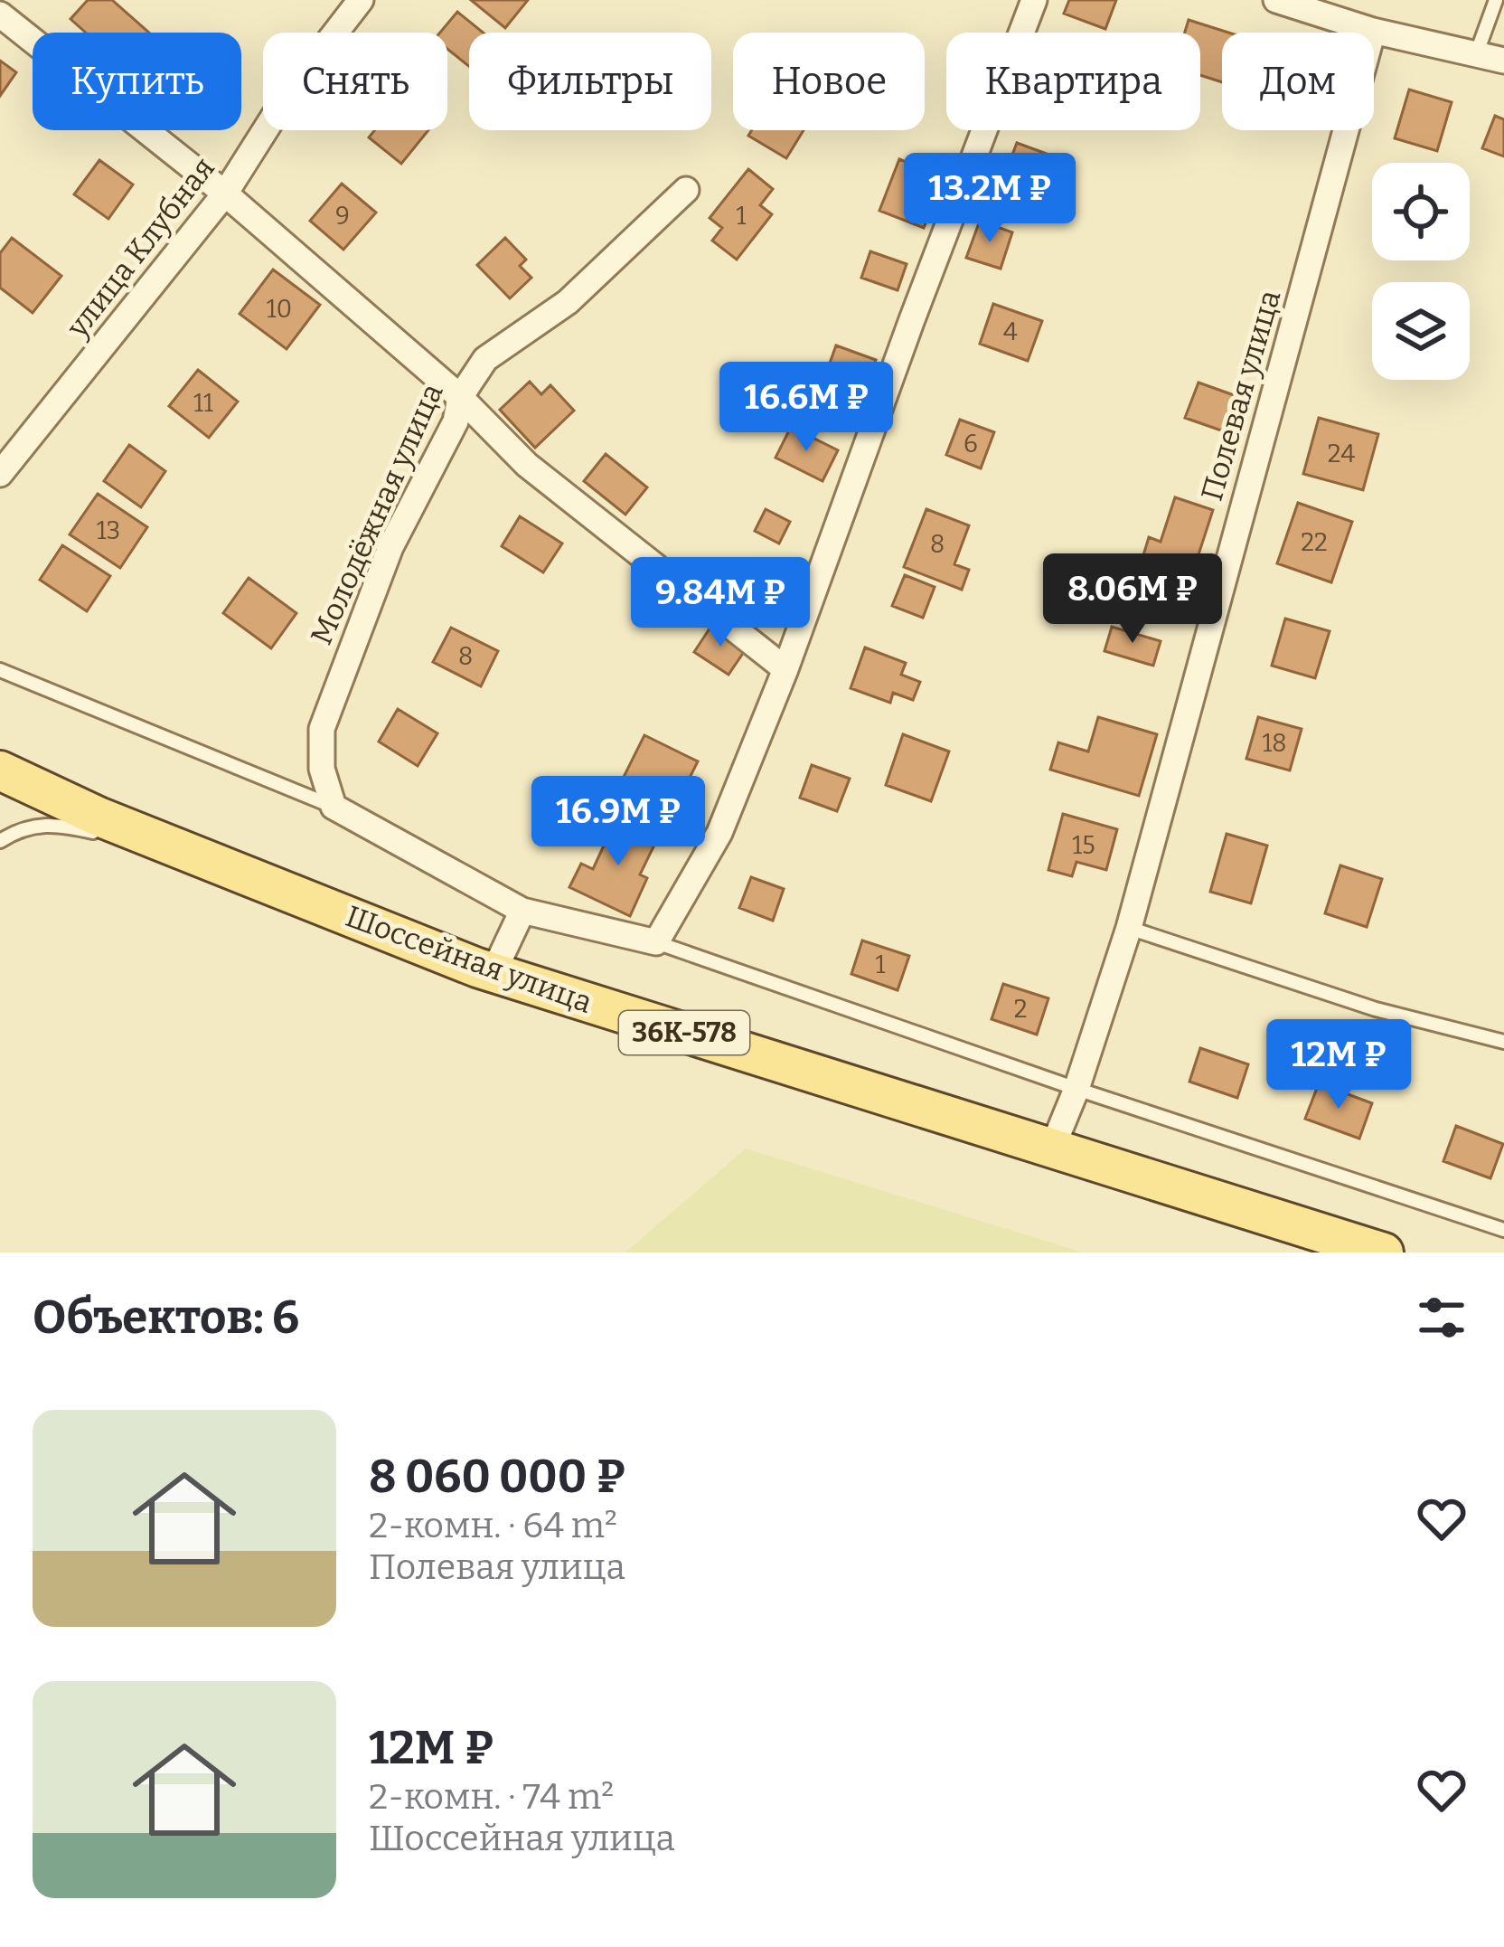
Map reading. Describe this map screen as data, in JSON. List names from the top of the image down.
{
  "streets": {
    "main road": ["Шоссейная улица", "36К-578"],
    "street": ["улица Клубная", "Полевая улица", "Молодёжная улица"]
  },
  "crossings": [
    ["Полевая улица", "Шоссейная улица"]
  ],
  "house_numbers": [
    "9",
    "1",
    "10",
    "4",
    "11",
    "6",
    "24",
    "13",
    "22",
    "8",
    "8",
    "18",
    "15",
    "1",
    "2"
  ],
  "page": {
    "chip": [
      "Купить",
      "Снять",
      "Фильтры",
      "Новое",
      "Квартира",
      "Дом"
    ],
    "price": [
      "13.2M ₽",
      "16.6M ₽",
      "8.06M ₽",
      "9.84M ₽",
      "16.9M ₽",
      "12M ₽"
    ],
    "heading": "Объектов: 6",
    "list": [
      {
        "name": "8 060 000 ₽",
        "note": "2-комн. · 64 m² · Полевая улица"
      },
      {
        "name": "12M ₽",
        "note": "2-комн. · 74 m² · Шоссейная улица"
      }
    ]
  }
}
